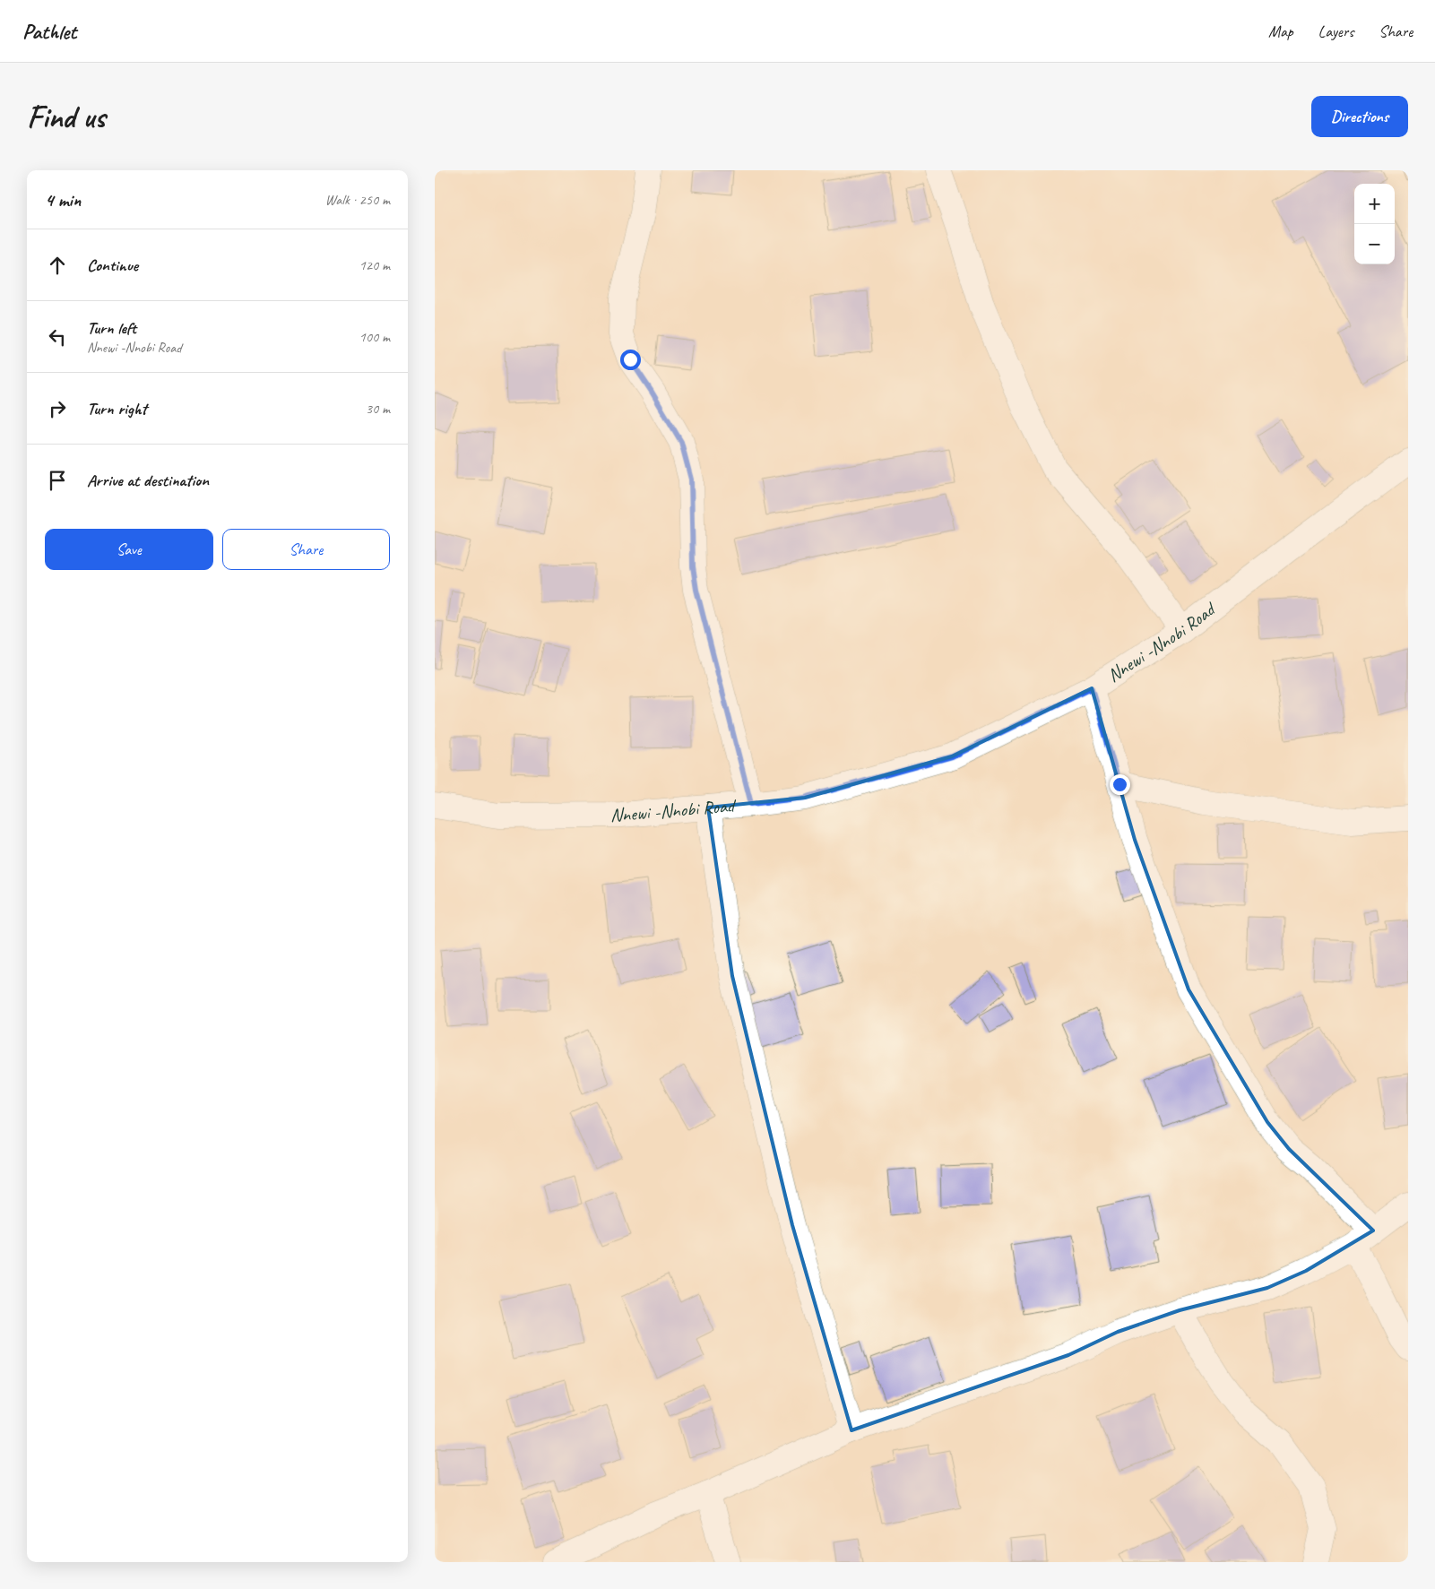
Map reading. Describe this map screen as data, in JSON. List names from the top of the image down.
{
  "streets": {
    "street": ["Nnewi -Nnobi Road"]
  },
  "page": {
    "header": "Pathlet",
    "nav": ["Map", "Layers", "Share"],
    "buttons": [
      "Directions",
      ["Save", "Share"]
    ],
    "title": "Find us",
    "heading": ["4 min", "Walk · 250 m"],
    "map_buttons": ["+", "−"],
    "list": [
      ["Continue", "120 m"],
      ["Turn left", "Nnewi -Nnobi Road", "100 m"],
      ["Turn right", "30 m"],
      "Arrive at destination"
    ]
  }
}
